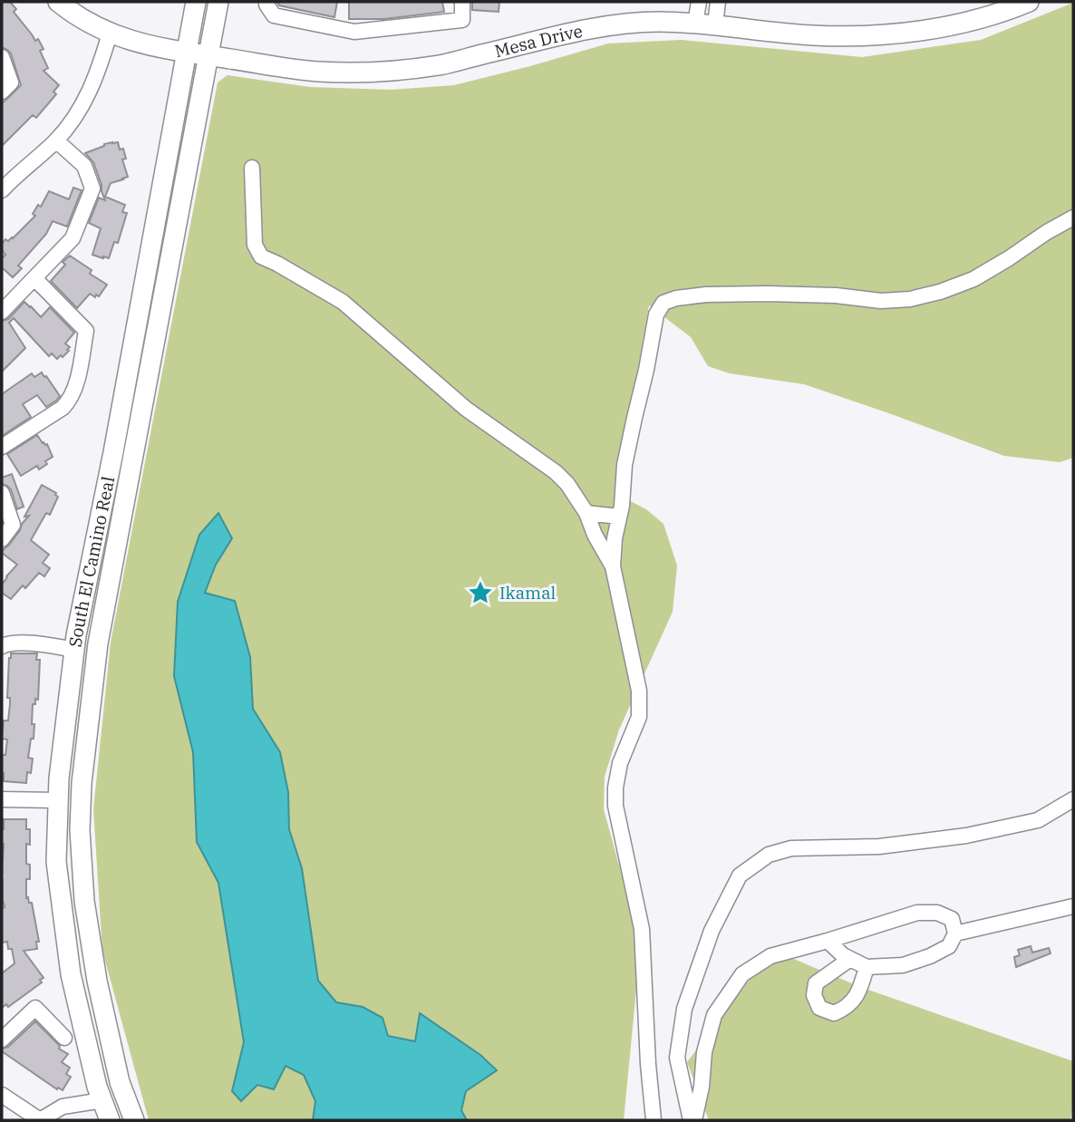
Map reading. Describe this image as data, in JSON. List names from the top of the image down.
{
  "streets": {
    "main road": ["Mesa Drive", "South El Camino Real"]
  },
  "crossings": [
    ["Mesa Drive", "South El Camino Real"]
  ],
  "places": {
    "place": ["Ikamal"]
  }
}
